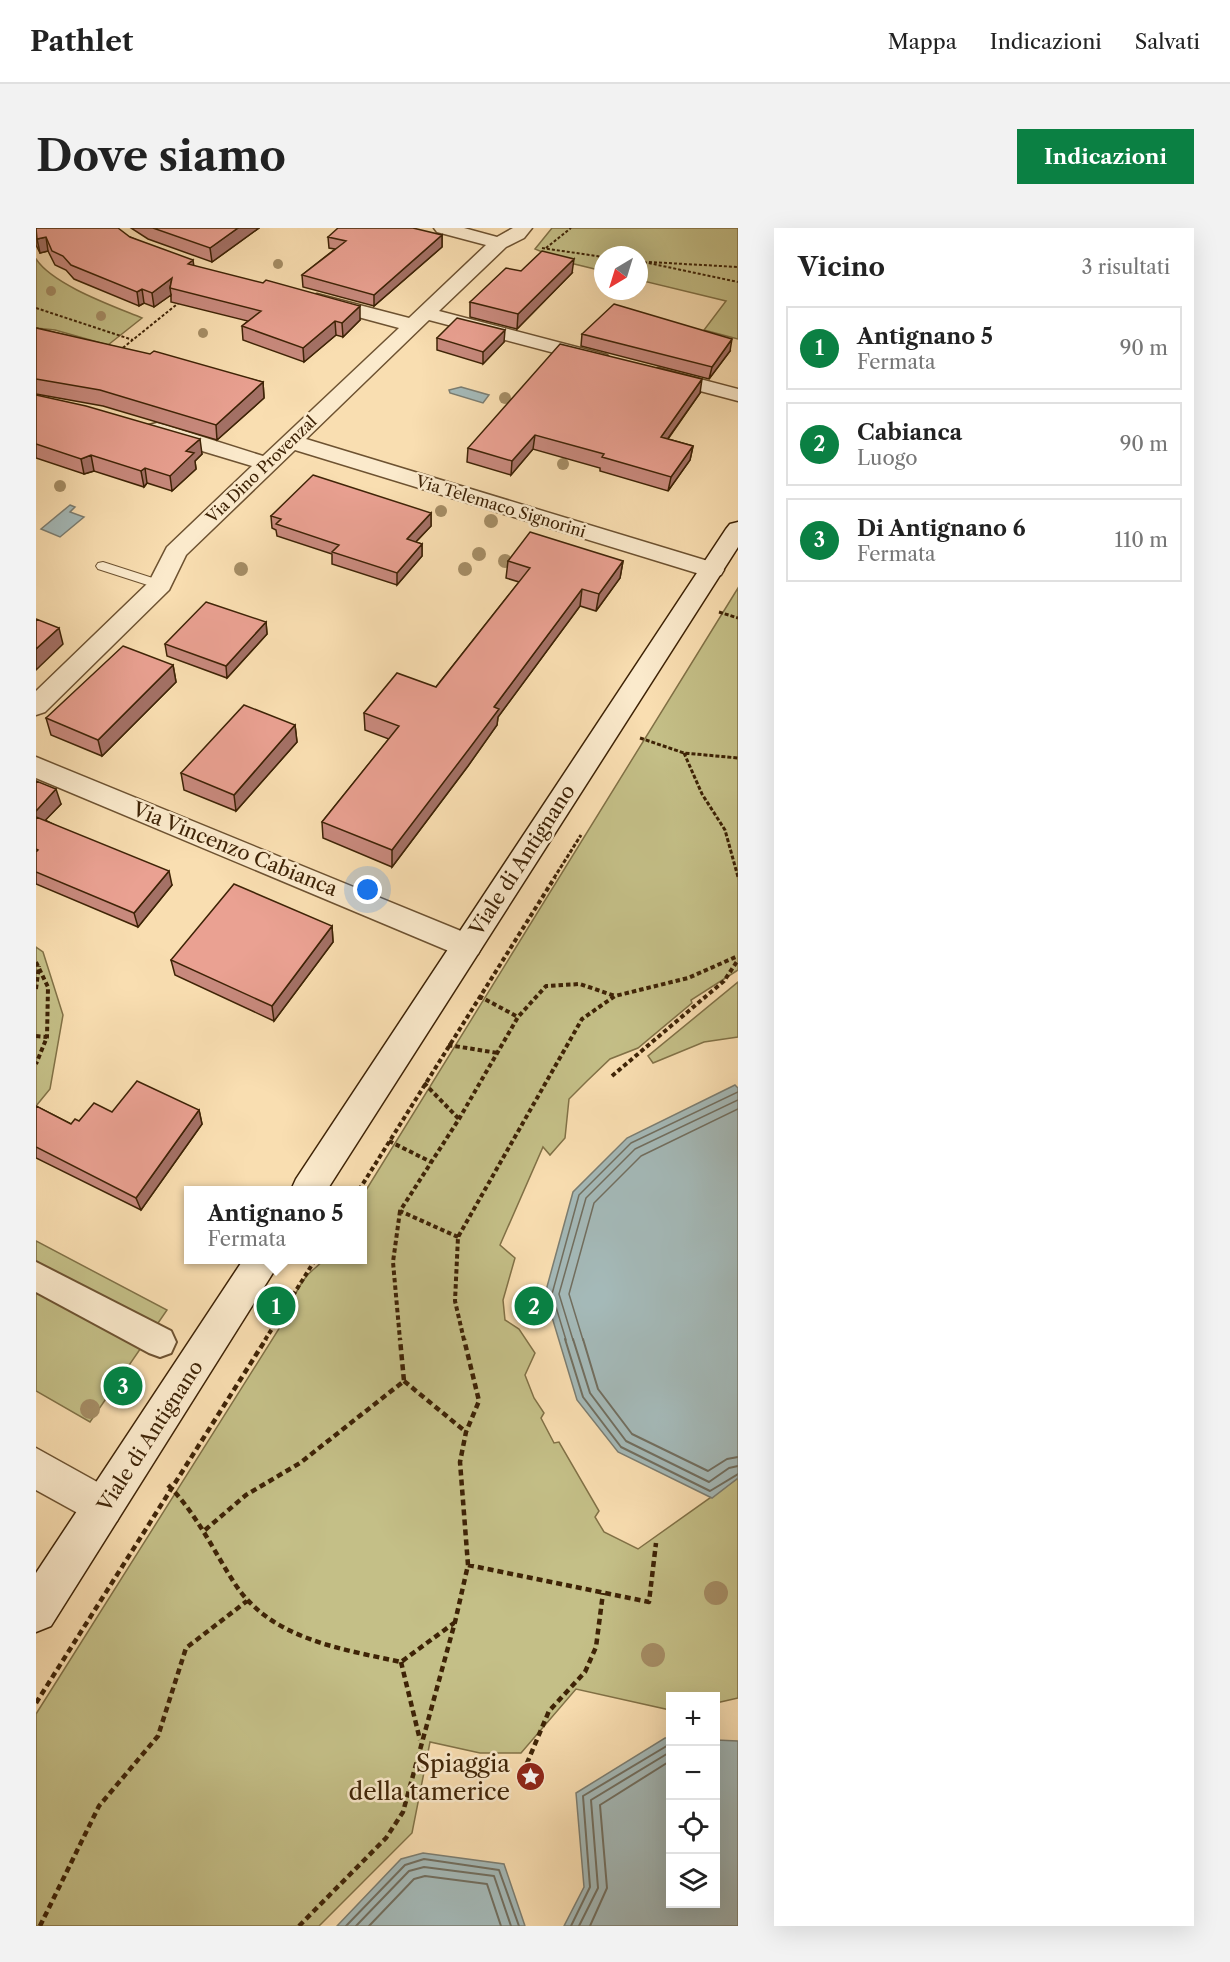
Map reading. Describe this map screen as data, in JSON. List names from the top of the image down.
{
  "streets": {
    "street": [
      "Via Dino Provenzal",
      "Via Telemaco Signorini",
      "Via Vincenzo Cabianca",
      "Viale di Antignano"
    ]
  },
  "crossings": [
    ["Via Dino Provenzal", "Via Telemaco Signorini"],
    ["Via Telemaco Signorini", "Viale di Antignano"],
    ["Via Vincenzo Cabianca", "Viale di Antignano"]
  ],
  "places": {
    "place": ["Spiaggia della tamerice"]
  },
  "north": "bottom left",
  "page": {
    "header": "Pathlet",
    "nav": ["Mappa", "Indicazioni", "Salvati"],
    "buttons": "Indicazioni",
    "title": "Dove siamo",
    "heading": ["Vicino", "3 risultati"],
    "list": [
      {
        "mark": "1",
        "name": "Antignano 5",
        "note": "Fermata",
        "value": "90 m"
      },
      {
        "mark": "2",
        "name": "Cabianca",
        "note": "Luogo",
        "value": "90 m"
      },
      {
        "mark": "3",
        "name": "Di Antignano 6",
        "note": "Fermata",
        "value": "110 m"
      }
    ],
    "popup": ["Antignano 5", "Fermata"],
    "pins": ["1", "2", "3"],
    "map_buttons": ["+", "−"]
  }
}
